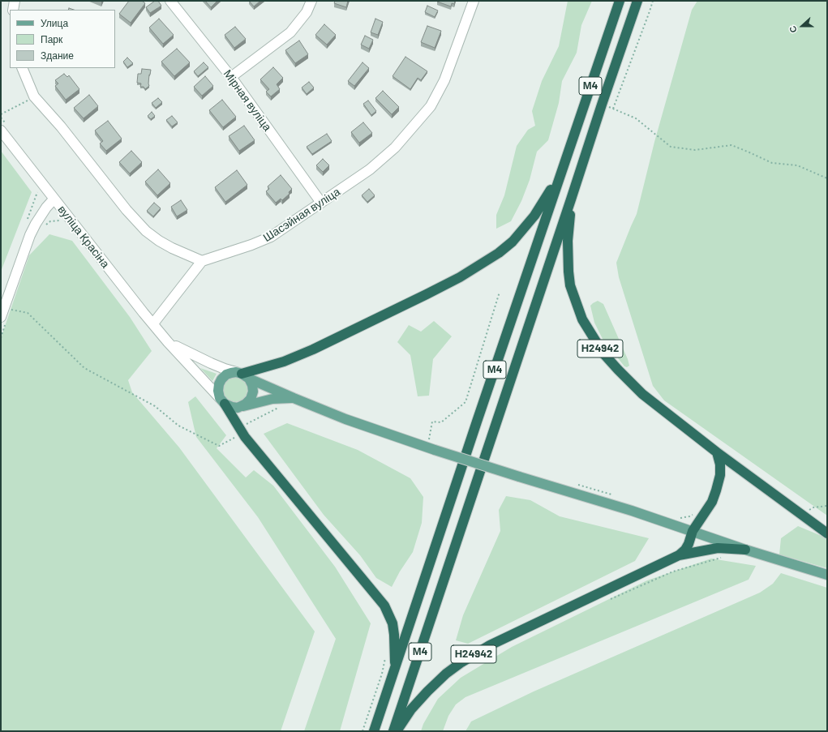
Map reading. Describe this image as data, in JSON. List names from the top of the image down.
{
  "streets": {
    "highway": ["М4", "Н24942"],
    "street": ["Мірная вуліца", "Шасэйная вуліца", "вуліца Красіна"]
  },
  "crossings": [
    ["М4", "Н24942"],
    ["Мірная вуліца", "Шасэйная вуліца"]
  ],
  "legend": ["Улица", "Парк", "Здание"],
  "north": "left"
}
